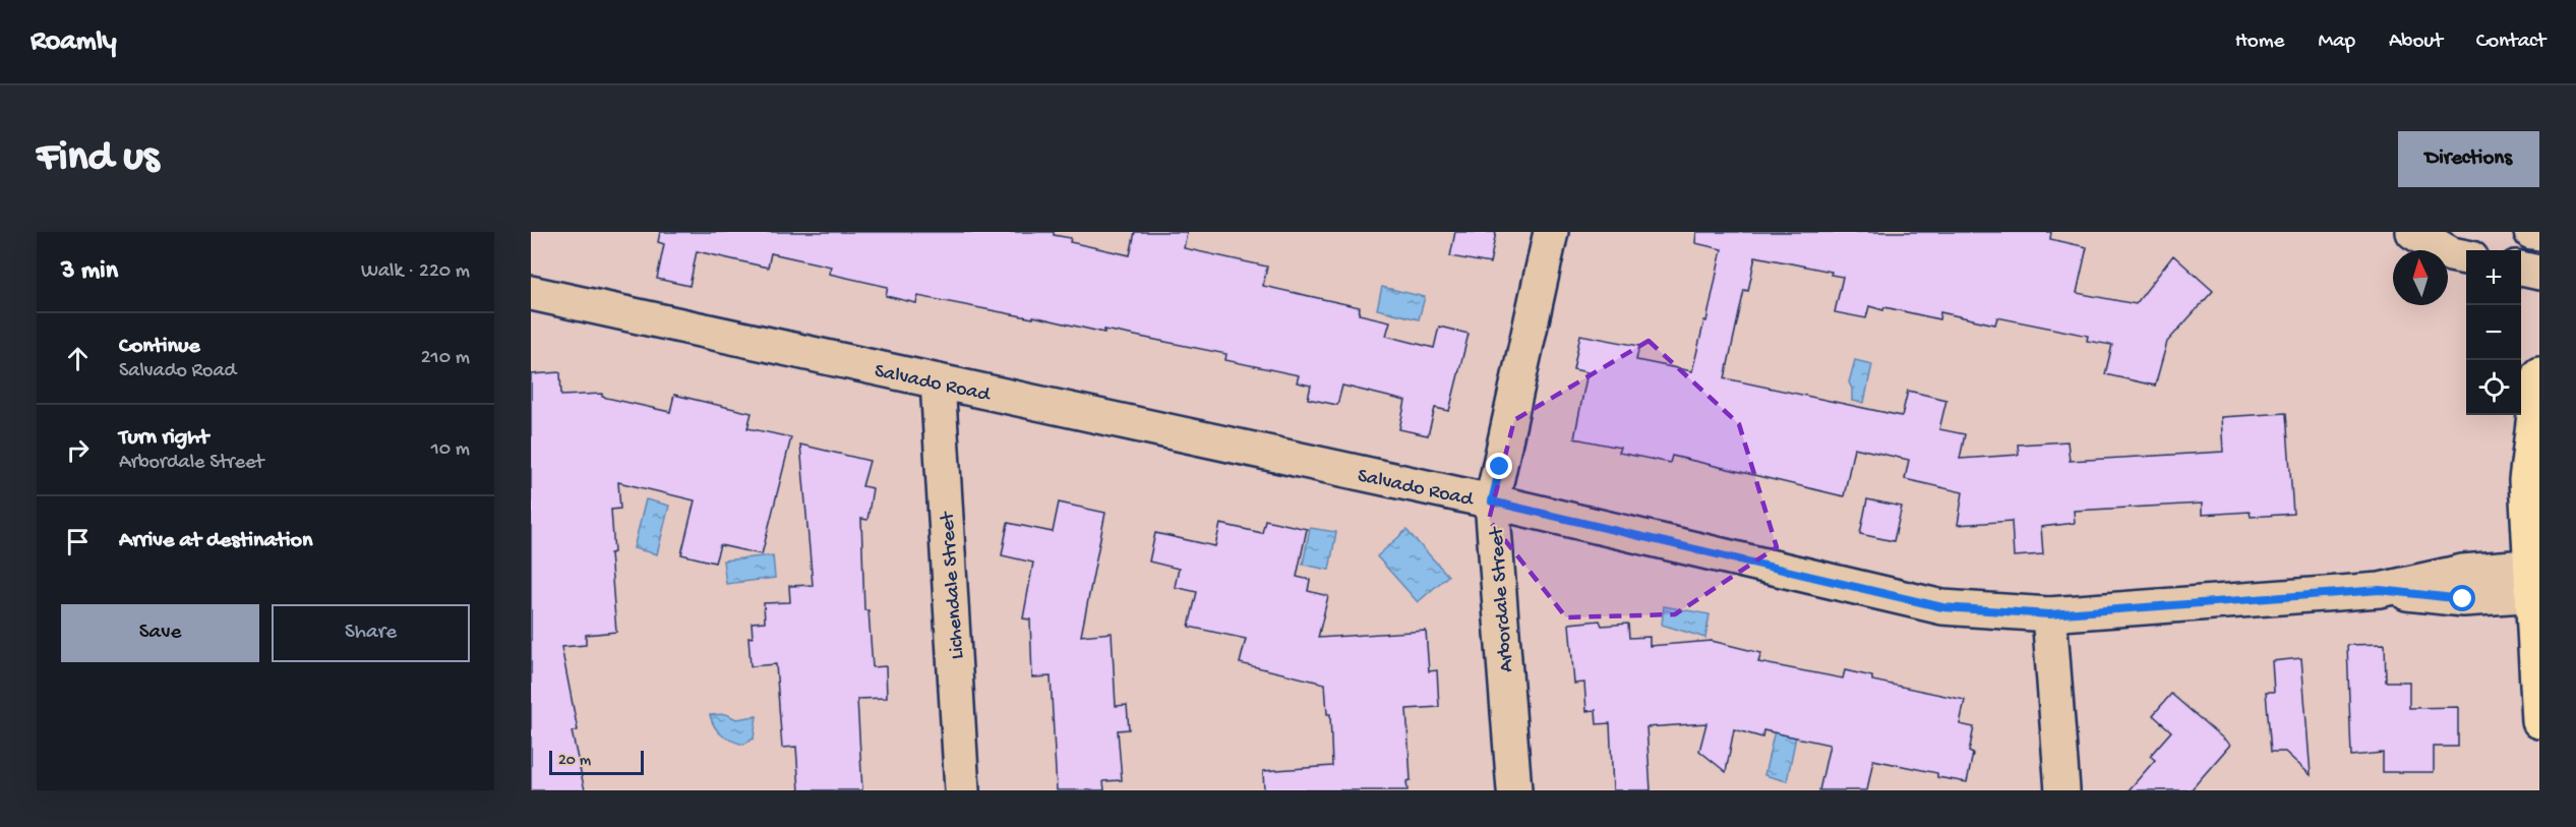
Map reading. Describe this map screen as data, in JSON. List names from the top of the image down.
{
  "streets": {
    "street": ["Salvado Road", "Lichendale Street", "Arbordale Street"]
  },
  "crossings": [
    ["Salvado Road", "Lichendale Street"],
    ["Salvado Road", "Arbordale Street"]
  ],
  "scale_bar": "20 m",
  "north": "top",
  "page": {
    "header": "Roamly",
    "nav": [
      "Home",
      "Map",
      "About",
      "Contact"
    ],
    "buttons": [
      "Directions",
      ["Save", "Share"]
    ],
    "title": "Find us",
    "heading": ["3 min", "Walk · 220 m"],
    "map_buttons": ["+", "−"],
    "list": [
      ["Continue", "Salvado Road", "210 m"],
      ["Turn right", "Arbordale Street", "10 m"],
      "Arrive at destination"
    ],
    "scale": "20 m"
  }
}
